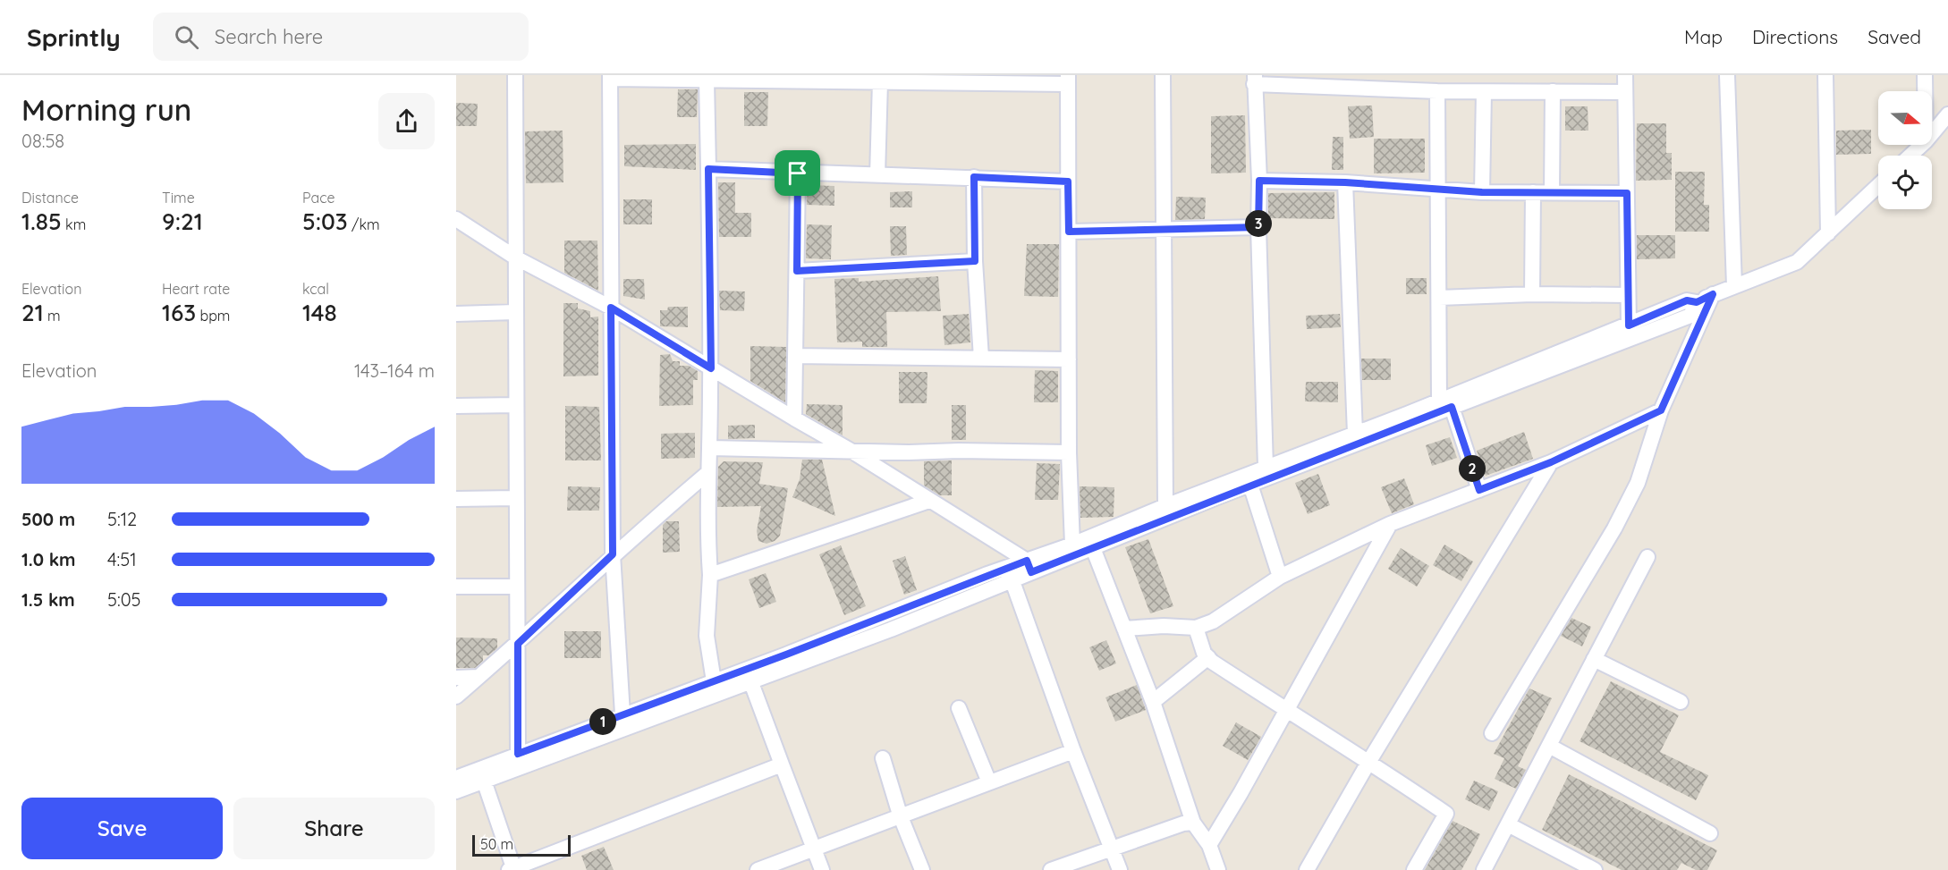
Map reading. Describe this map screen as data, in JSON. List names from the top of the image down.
{
  "scale_bar": "50 m",
  "north": "right",
  "page": {
    "header": "Sprintly",
    "search": "Search here",
    "nav": ["Map", "Directions", "Saved"],
    "heading": ["Morning run", "08:58"],
    "stats": [
      ["Distance", "1.85 km"],
      ["Time", "9:21"],
      ["Pace", "5:03 /km"],
      ["Elevation", "21 m"],
      ["Heart rate", "163 bpm"],
      ["kcal", "148"]
    ],
    "pins": ["3", "2", "1"],
    "chart": ["Elevation", "143–164 m"],
    "list": [
      {
        "name": "500 m",
        "note": "5:12"
      },
      {
        "name": "1.0 km",
        "note": "4:51"
      },
      {
        "name": "1.5 km",
        "note": "5:05"
      }
    ],
    "buttons": ["Save", "Share"],
    "scale": "50 m"
  }
}
